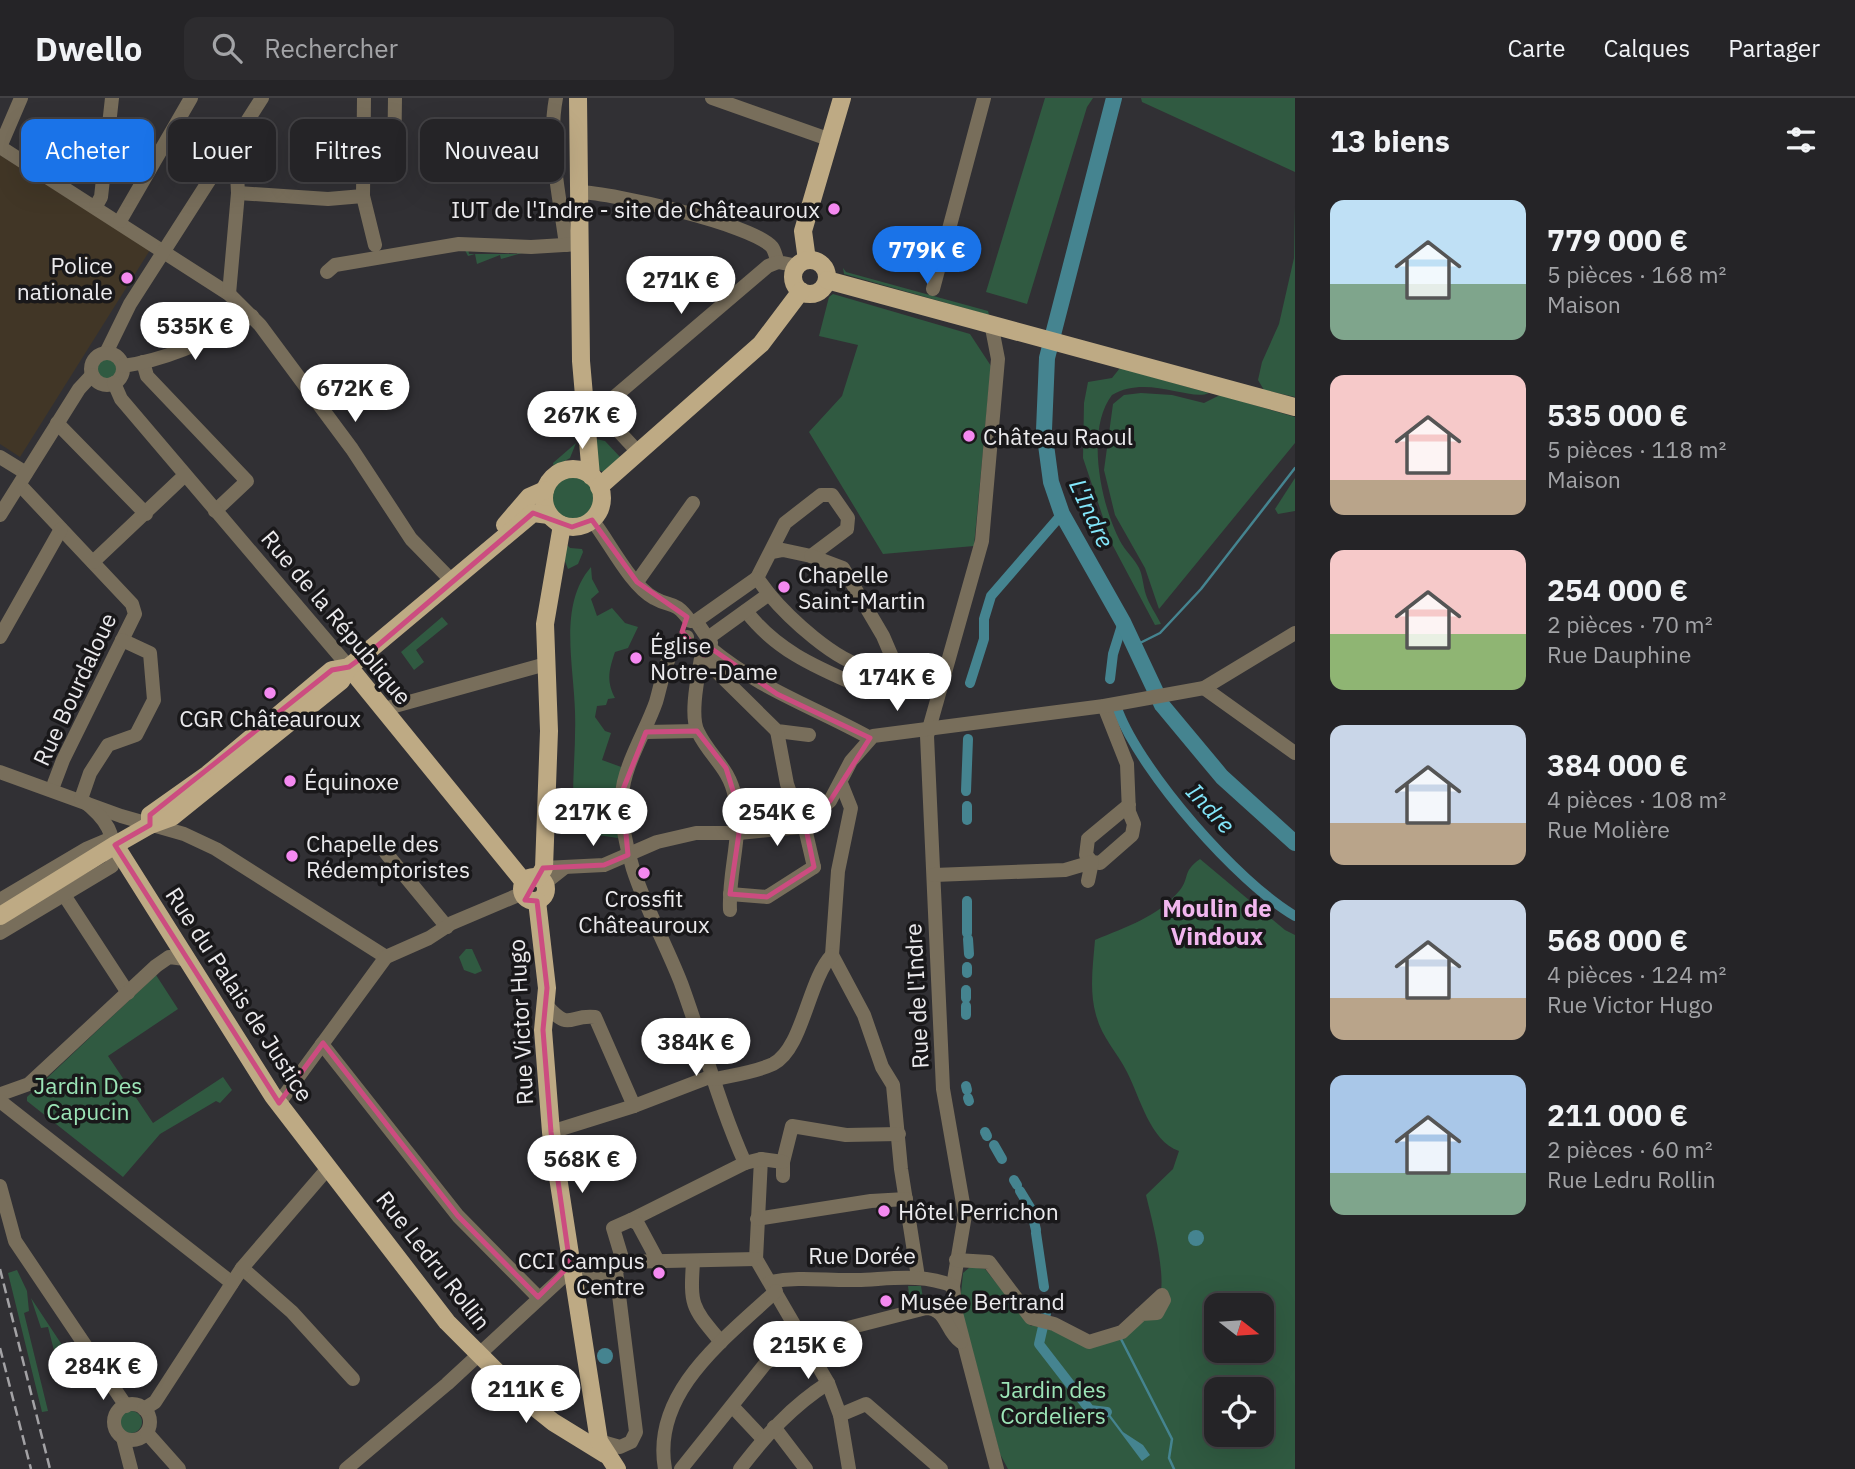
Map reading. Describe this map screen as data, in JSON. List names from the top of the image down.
{
  "streets": {
    "main road": [
      "Rue de la République",
      "Rue du Palais de Justice",
      "Rue Victor Hugo",
      "Rue Ledru Rollin"
    ],
    "street": ["Rue Bourdaloue", "Rue de l'Indre", "Rue Dorée"]
  },
  "crossings": [
    ["Rue de la République", "Rue Victor Hugo"],
    ["Rue du Palais de Justice", "Rue Ledru Rollin"],
    ["Rue de l'Indre", "Rue Dorée"],
    ["Rue Victor Hugo", "Rue Ledru Rollin"]
  ],
  "districts": ["Moulin de Vindoux"],
  "water": ["L'Indre", "Indre"],
  "parks": ["Jardin Des Capucin", "Jardin des Cordeliers"],
  "places": [
    "IUT de l'Indre - site de Châteauroux",
    "Police nationale",
    "Château Raoul",
    "Chapelle Saint-Martin",
    "Église Notre-Dame",
    "CGR Châteauroux",
    "Équinoxe",
    "Chapelle des Rédemptoristes",
    "Crossfit Châteauroux",
    "Hôtel Perrichon",
    "CCI Campus Centre",
    "Musée Bertrand"
  ],
  "north": "right",
  "page": {
    "header": "Dwello",
    "search": "Rechercher",
    "nav": ["Carte", "Calques", "Partager"],
    "heading": "13 biens",
    "chip": [
      "Acheter",
      "Louer",
      "Filtres",
      "Nouveau"
    ],
    "list": [
      {
        "name": "779 000 €",
        "note": "5 pièces · 168 m² · Maison"
      },
      {
        "name": "535 000 €",
        "note": "5 pièces · 118 m² · Maison"
      },
      {
        "name": "254 000 €",
        "note": "2 pièces · 70 m² · Rue Dauphine"
      },
      {
        "name": "384 000 €",
        "note": "4 pièces · 108 m² · Rue Molière"
      },
      {
        "name": "568 000 €",
        "note": "4 pièces · 124 m² · Rue Victor Hugo"
      },
      {
        "name": "211 000 €",
        "note": "2 pièces · 60 m² · Rue Ledru Rollin"
      }
    ],
    "price": [
      "779K €",
      "271K €",
      "535K €",
      "672K €",
      "267K €",
      "174K €",
      "217K €",
      "254K €",
      "384K €",
      "568K €",
      "215K €",
      "284K €",
      "211K €"
    ]
  }
}
